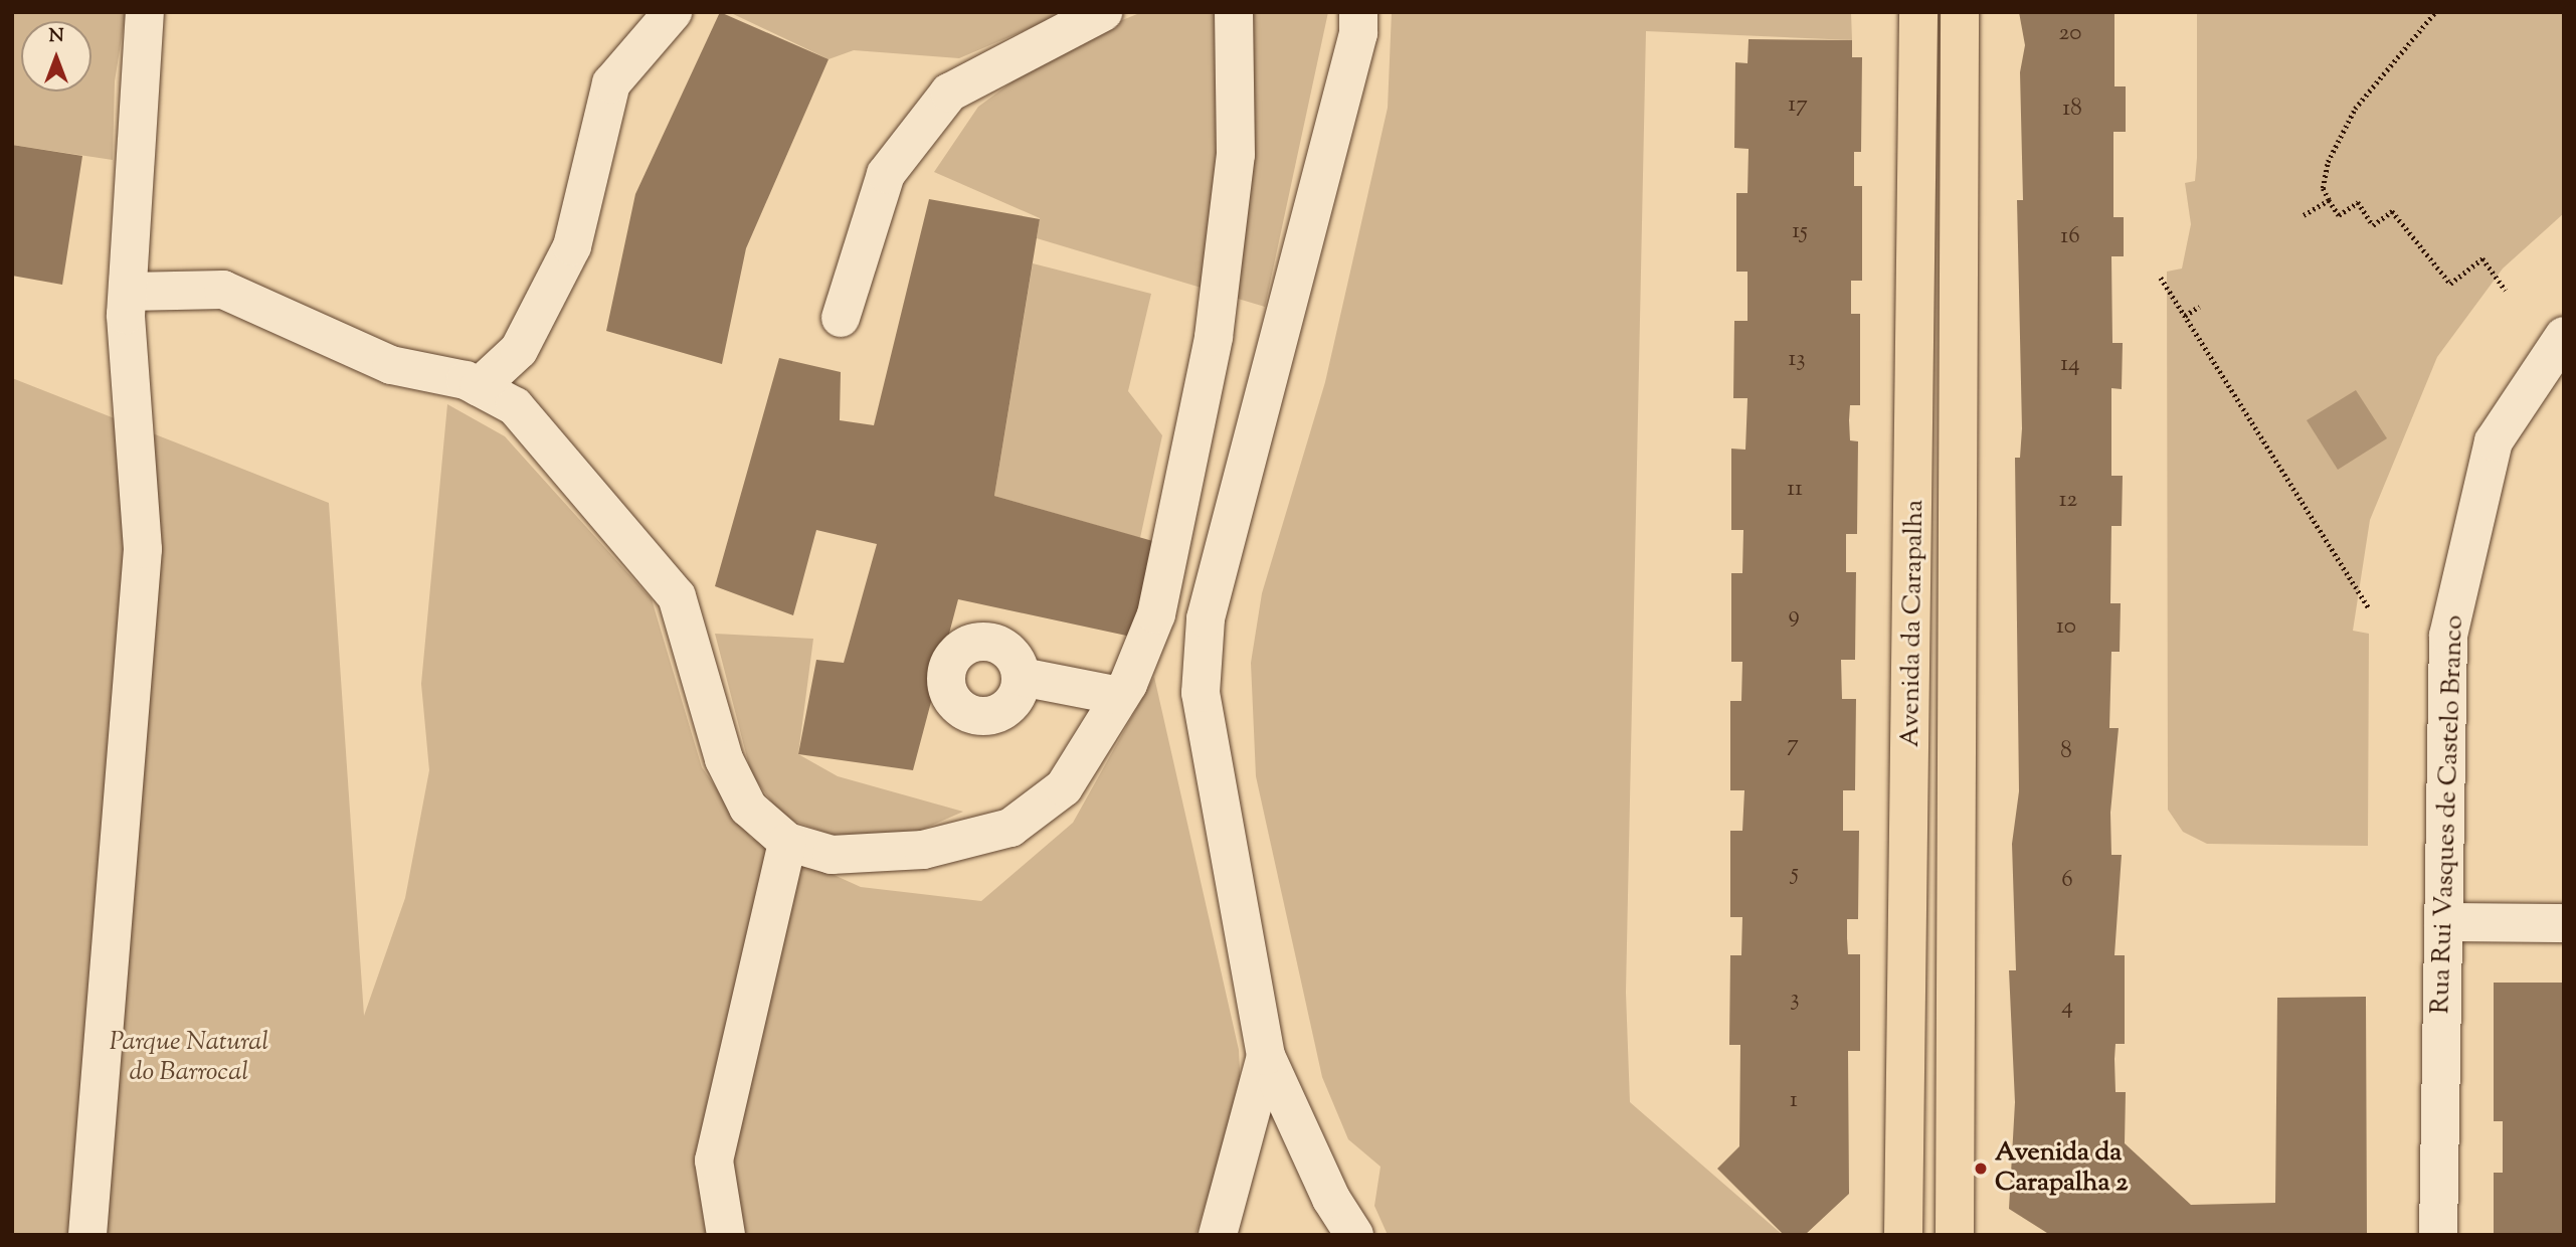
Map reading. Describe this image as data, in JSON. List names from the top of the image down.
{
  "streets": {
    "main road": ["Avenida da Carapalha"],
    "street": ["Rua Rui Vasques de Castelo Branco"]
  },
  "parks": ["Parque Natural do Barrocal"],
  "places": ["Avenida da Carapalha 2"],
  "house_numbers": [
    "20",
    "17",
    "18",
    "15",
    "16",
    "13",
    "14",
    "11",
    "12",
    "9",
    "10",
    "7",
    "8",
    "5",
    "6",
    "3",
    "4",
    "1"
  ],
  "north": "top"
}
